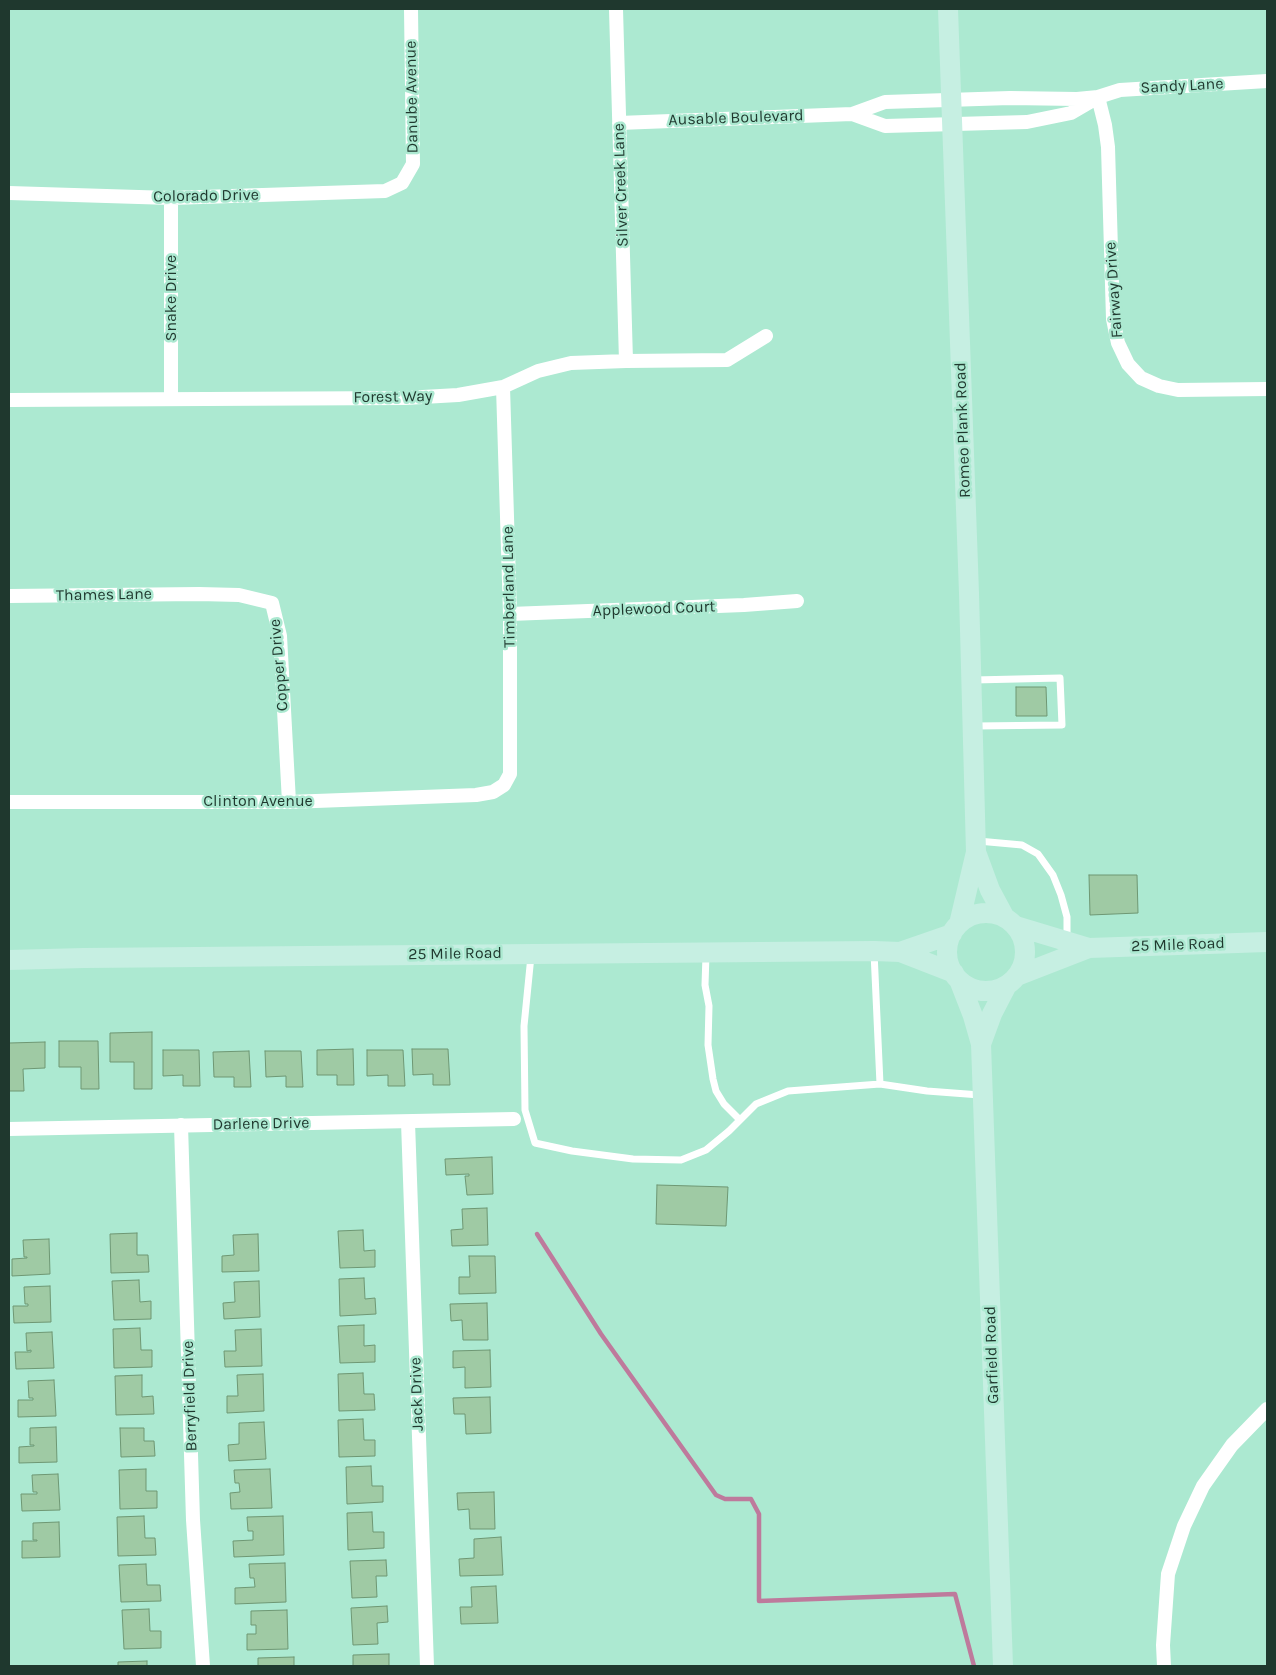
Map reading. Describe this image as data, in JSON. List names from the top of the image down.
{
  "streets": {
    "street": [
      "Sandy Lane",
      "Danube Avenue",
      "Ausable Boulevard",
      "Silver Creek Lane",
      "Colorado Drive",
      "Fairway Drive",
      "Snake Drive",
      "Forest Way",
      "Romeo Plank Road",
      "Timberland Lane",
      "Thames Lane",
      "Applewood Court",
      "Copper Drive",
      "Clinton Avenue",
      "25 Mile Road",
      "Darlene Drive",
      "Garfield Road",
      "Jack Drive",
      "Berryfield Drive"
    ]
  },
  "crossings": [
    ["Sandy Lane", "Ausable Boulevard"],
    ["Sandy Lane", "Fairway Drive"],
    ["Sandy Lane", "Romeo Plank Road"],
    ["Danube Avenue", "Colorado Drive"],
    ["Ausable Boulevard", "Silver Creek Lane"],
    ["Ausable Boulevard", "Romeo Plank Road"],
    ["Silver Creek Lane", "Forest Way"],
    ["Colorado Drive", "Snake Drive"],
    ["Snake Drive", "Forest Way"],
    ["Forest Way", "Timberland Lane"],
    ["Romeo Plank Road", "25 Mile Road"],
    ["Romeo Plank Road", "Garfield Road"],
    ["Timberland Lane", "Applewood Court"],
    ["Timberland Lane", "Clinton Avenue"],
    ["Thames Lane", "Copper Drive"],
    ["Copper Drive", "Clinton Avenue"],
    ["25 Mile Road", "Garfield Road"],
    ["Darlene Drive", "Jack Drive"],
    ["Darlene Drive", "Berryfield Drive"]
  ]
}
